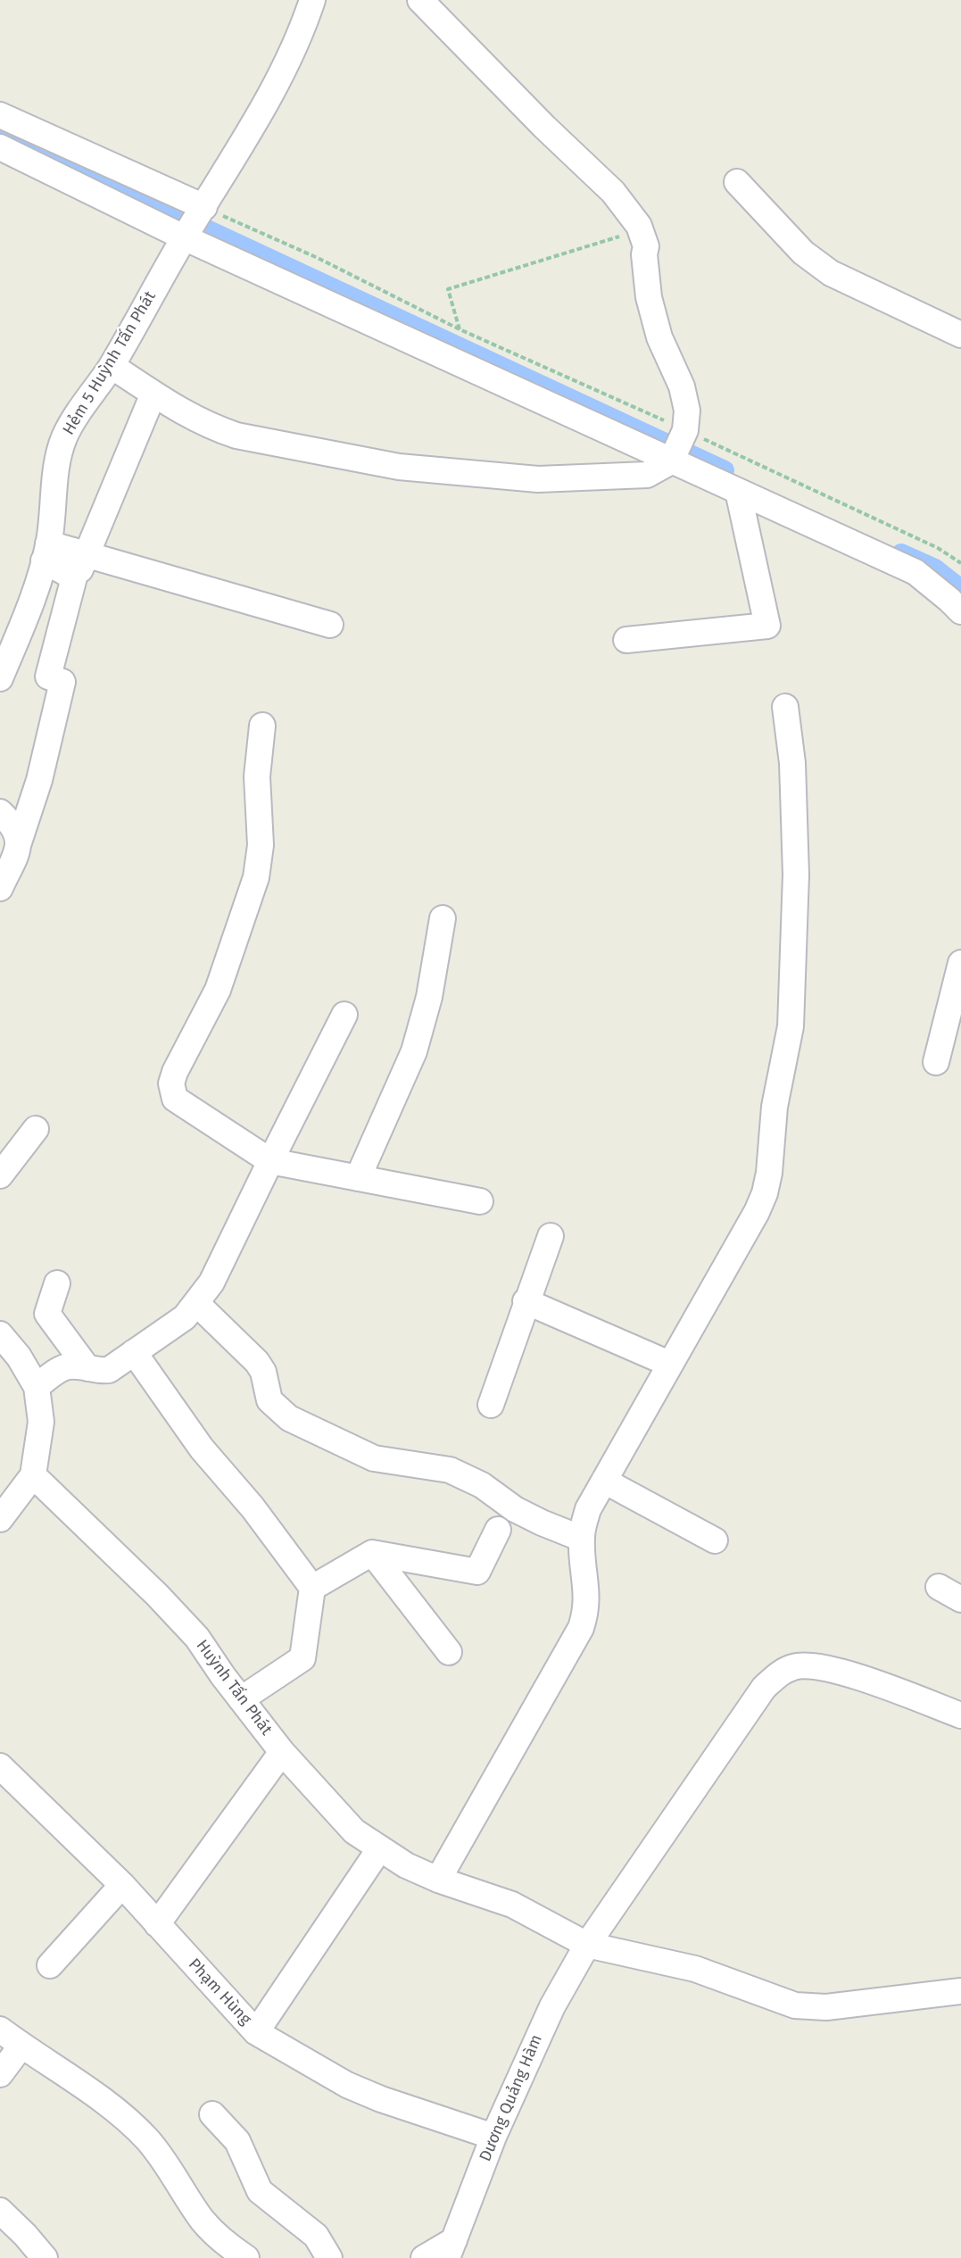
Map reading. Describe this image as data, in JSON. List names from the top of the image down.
{
  "streets": {
    "street": [
      "Hẻm 5 Huỳnh Tấn Phát",
      "Huỳnh Tấn Phát",
      "Phạm Hùng",
      "Dương Quảng Hàm"
    ]
  },
  "crossings": [
    ["Huỳnh Tấn Phát", "Dương Quảng Hàm"],
    ["Phạm Hùng", "Dương Quảng Hàm"]
  ]
}
